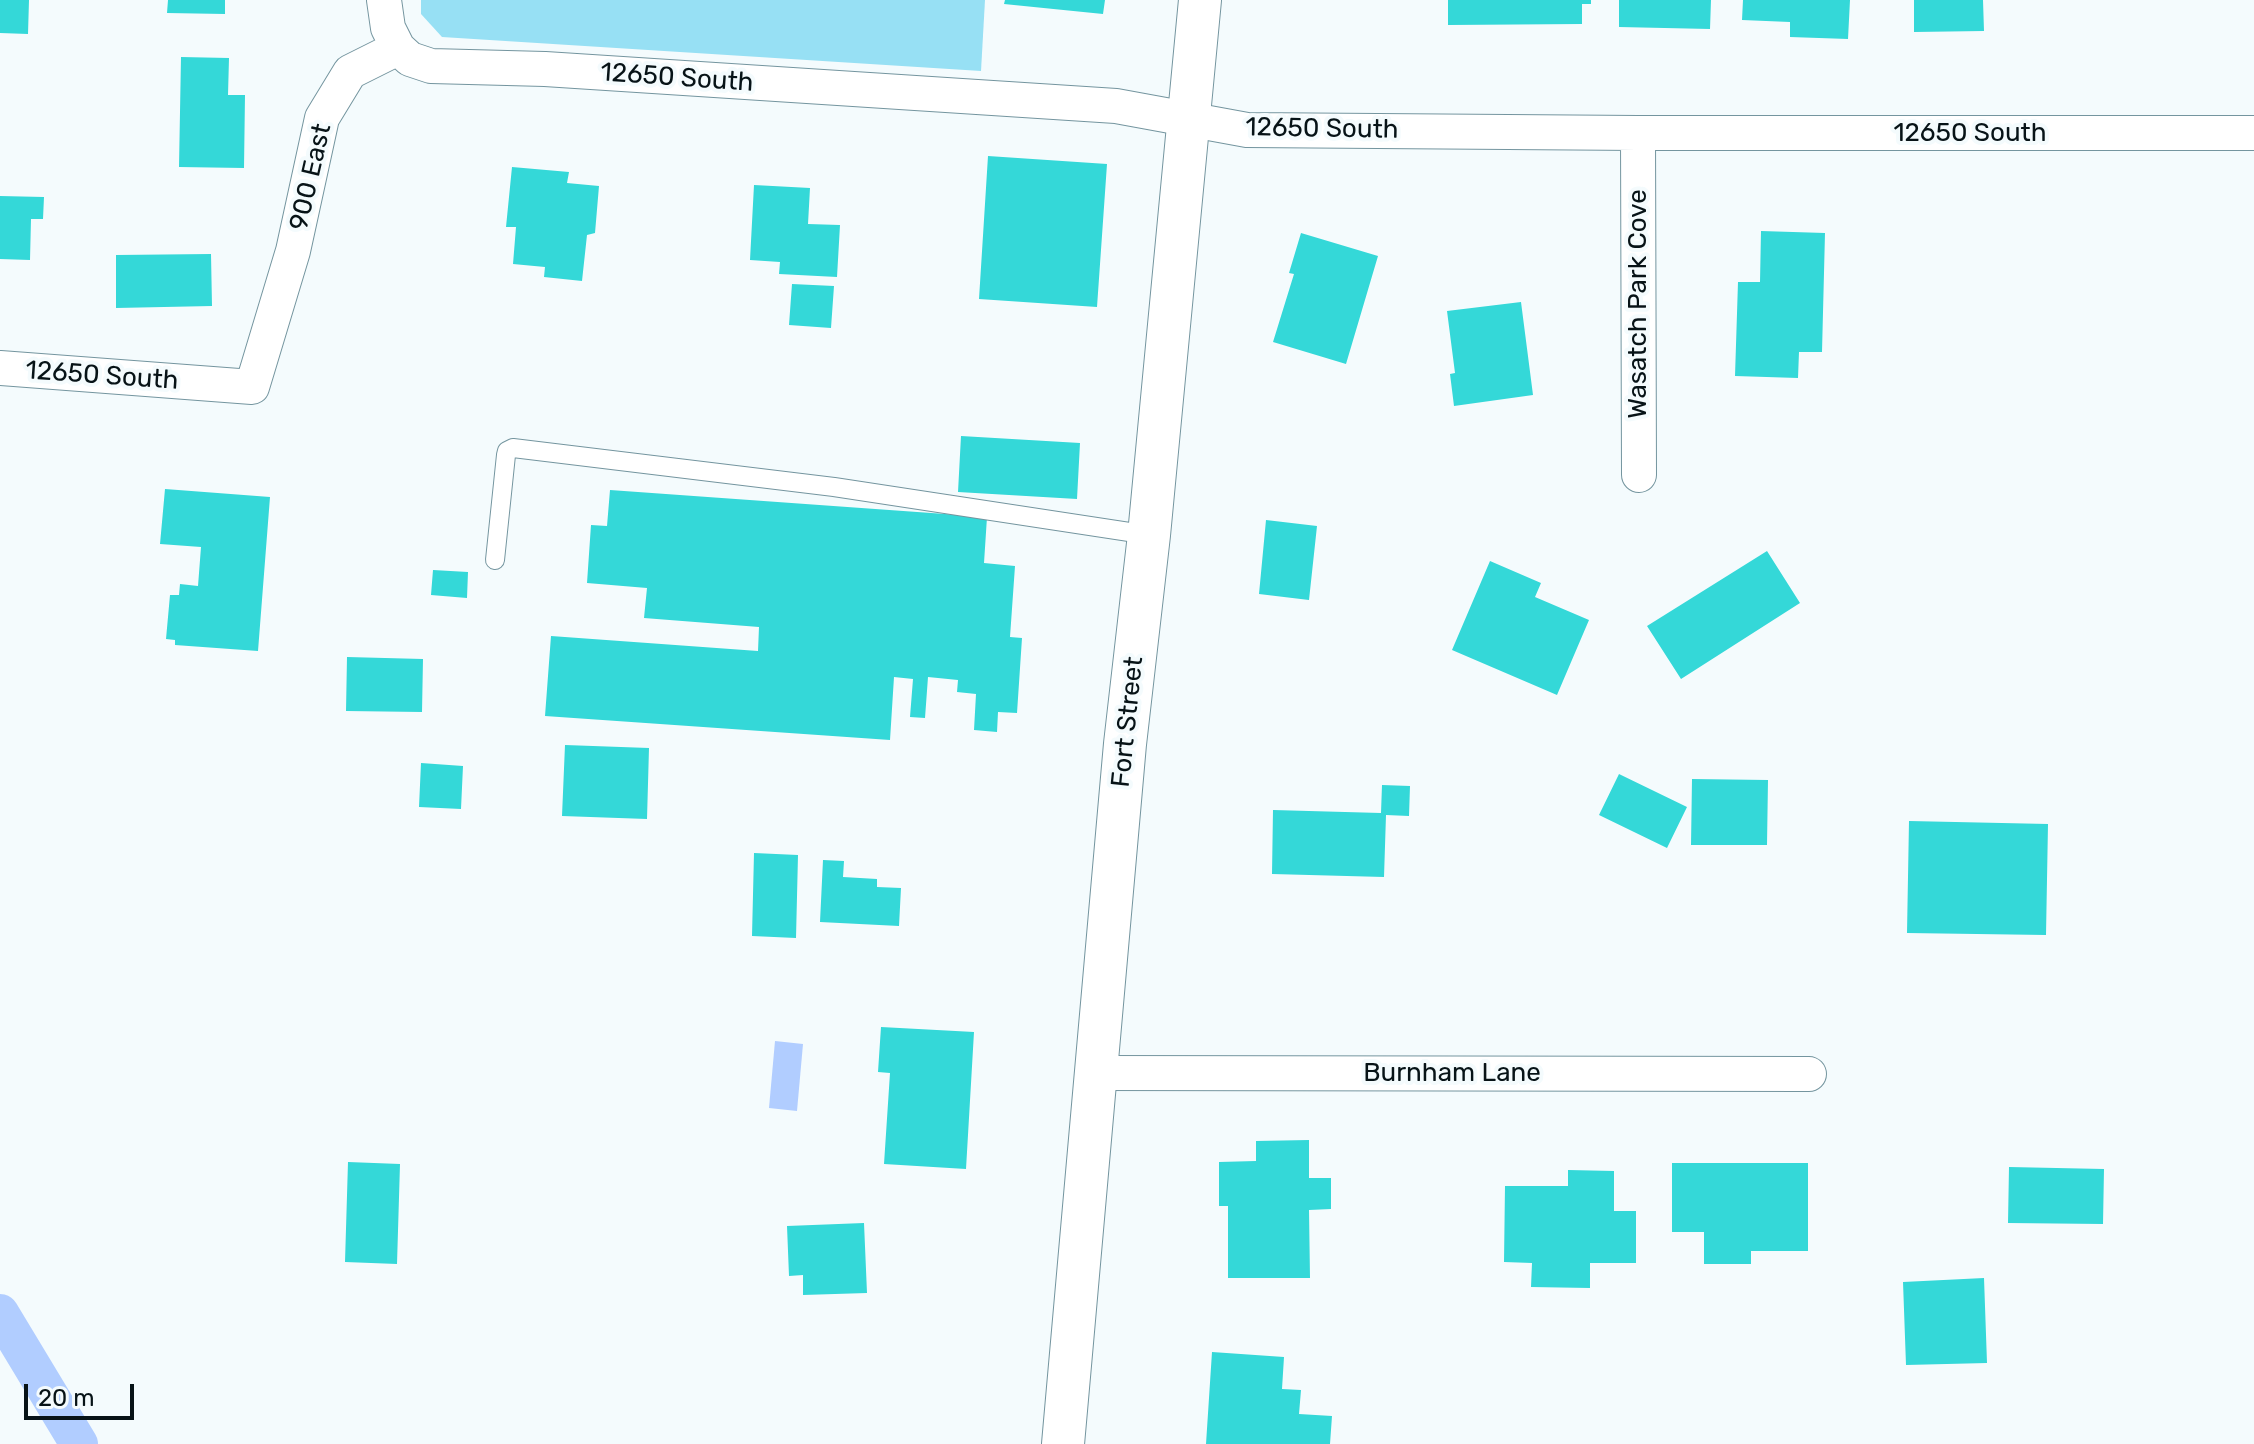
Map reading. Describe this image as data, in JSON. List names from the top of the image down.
{
  "streets": {
    "street": [
      "12650 South",
      "900 East",
      "Wasatch Park Cove",
      "Fort Street",
      "Burnham Lane"
    ]
  },
  "crossings": [
    ["12650 South", "900 East"],
    ["12650 South", "Wasatch Park Cove"],
    ["12650 South", "Fort Street"],
    ["Fort Street", "Burnham Lane"]
  ],
  "scale_bar": "20 m"
}
